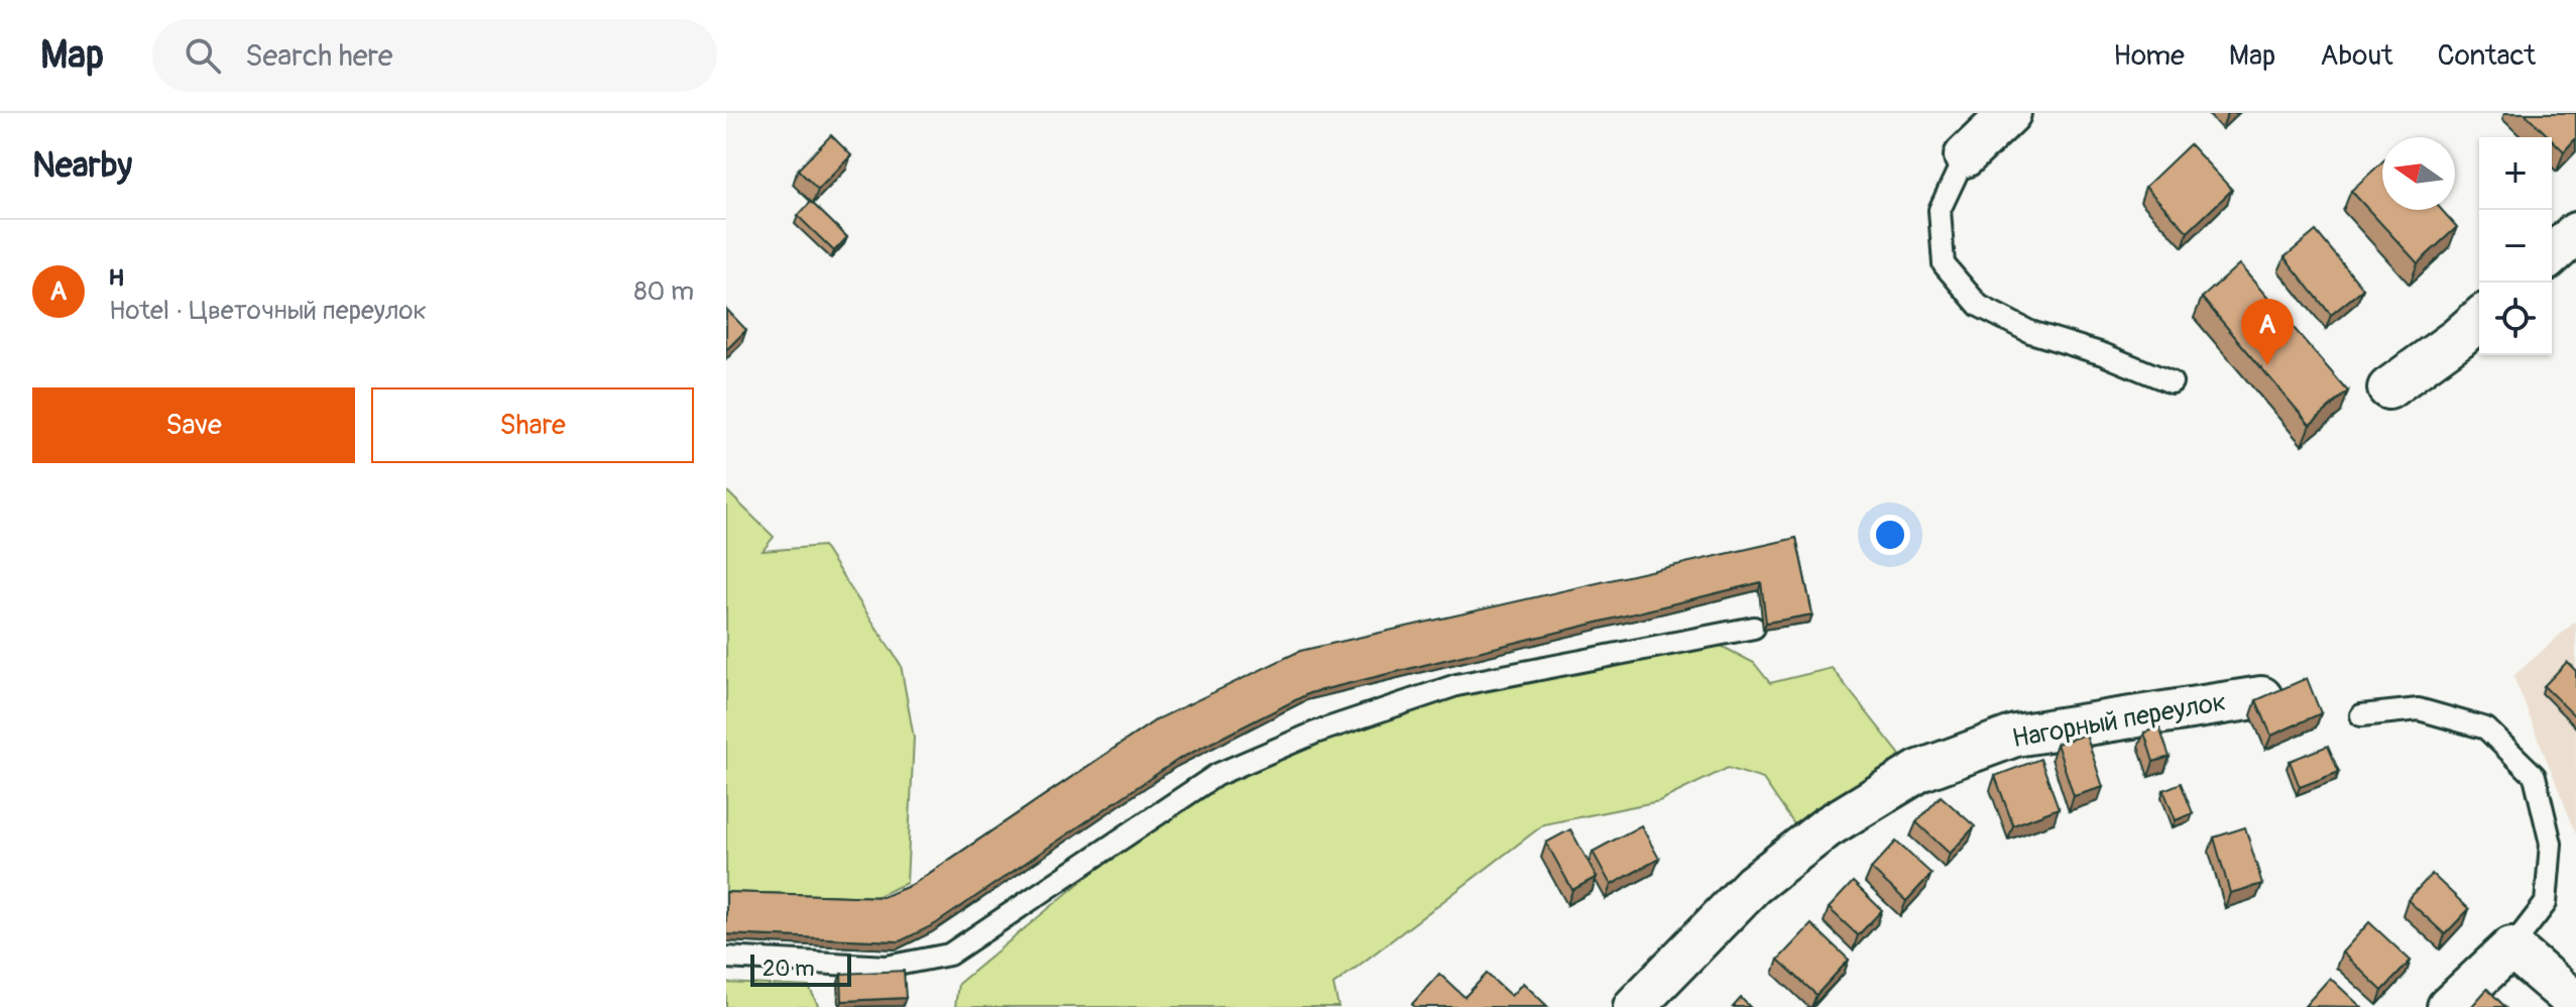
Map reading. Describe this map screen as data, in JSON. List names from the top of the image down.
{
  "streets": {
    "street": ["Нагорный переулок"]
  },
  "scale_bar": "20 m",
  "north": "left",
  "page": {
    "header": "Map",
    "search": "Search here",
    "nav": [
      "Home",
      "Map",
      "About",
      "Contact"
    ],
    "heading": "Nearby",
    "map_buttons": ["+", "−"],
    "list": [
      {
        "mark": "A",
        "name": "н",
        "note": "Hotel · Цветочный переулок",
        "value": "80 m"
      }
    ],
    "pins": "A",
    "buttons": ["Save", "Share"],
    "scale": "20 m"
  }
}
